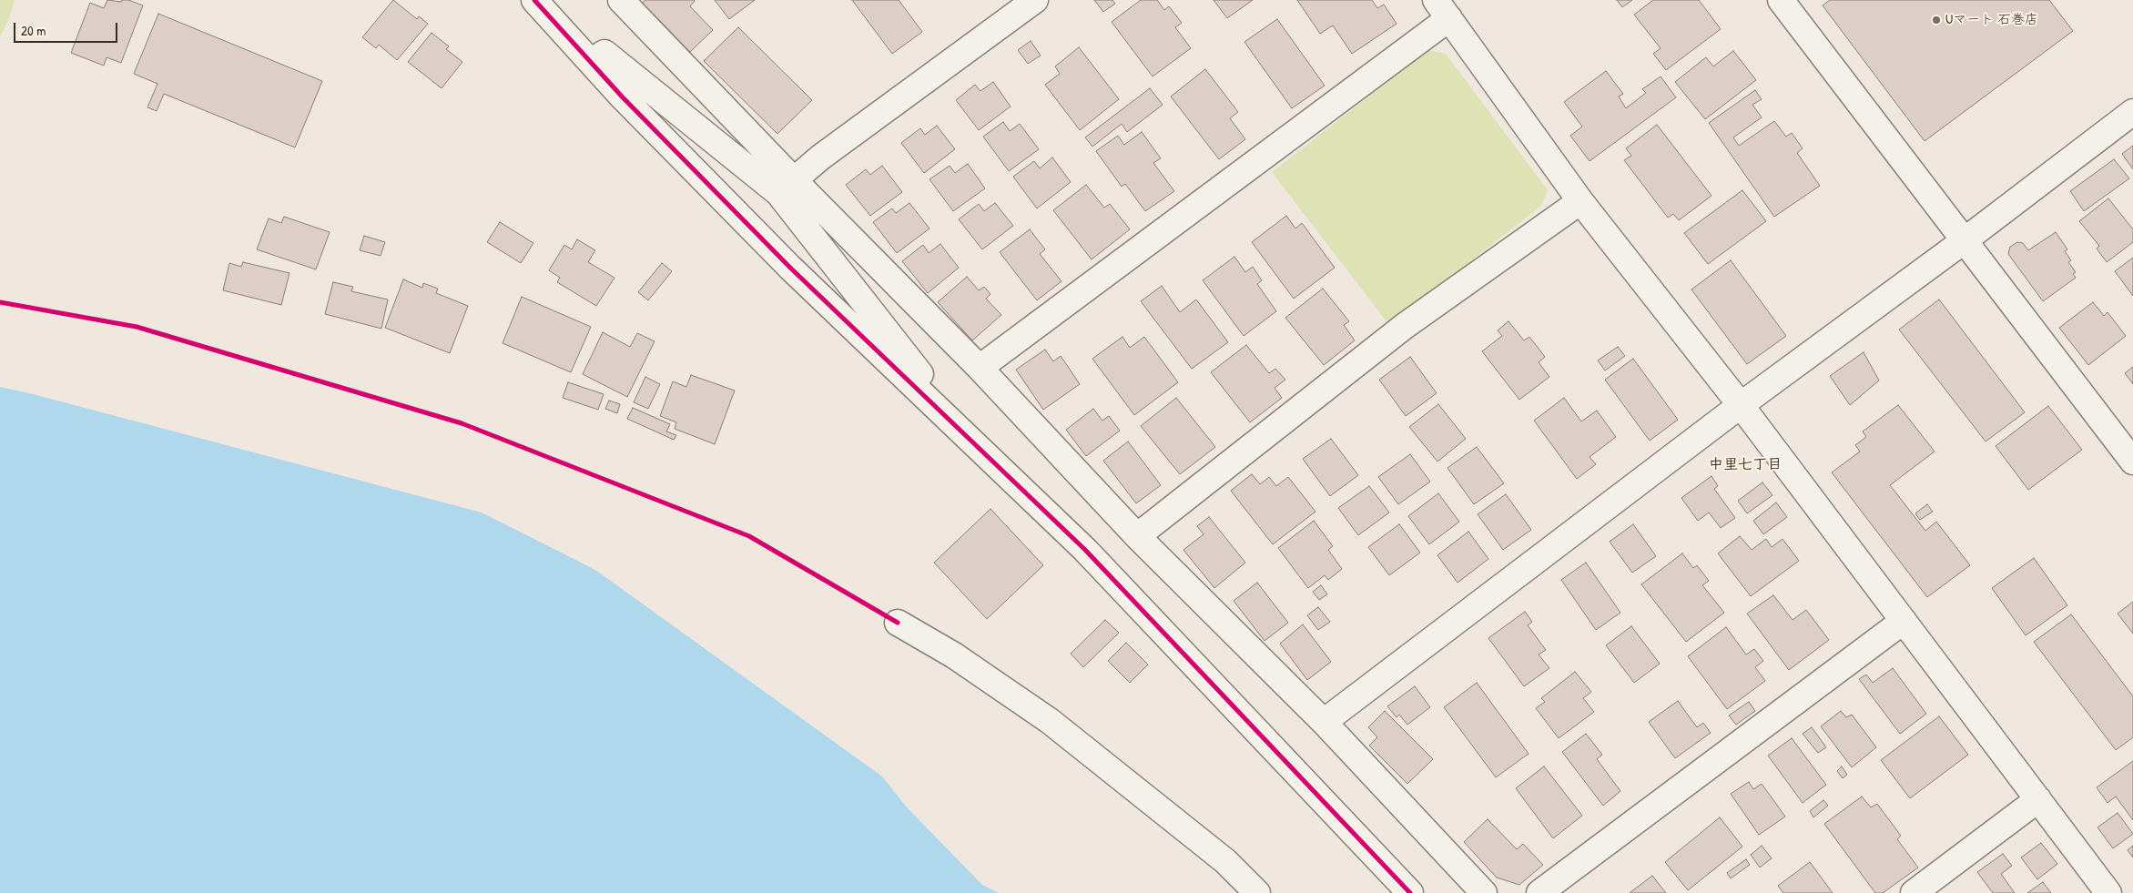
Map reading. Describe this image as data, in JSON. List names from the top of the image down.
{
  "districts": ["中里七丁目"],
  "places": ["Uマート 石巻店"],
  "scale_bar": "20 m"
}
